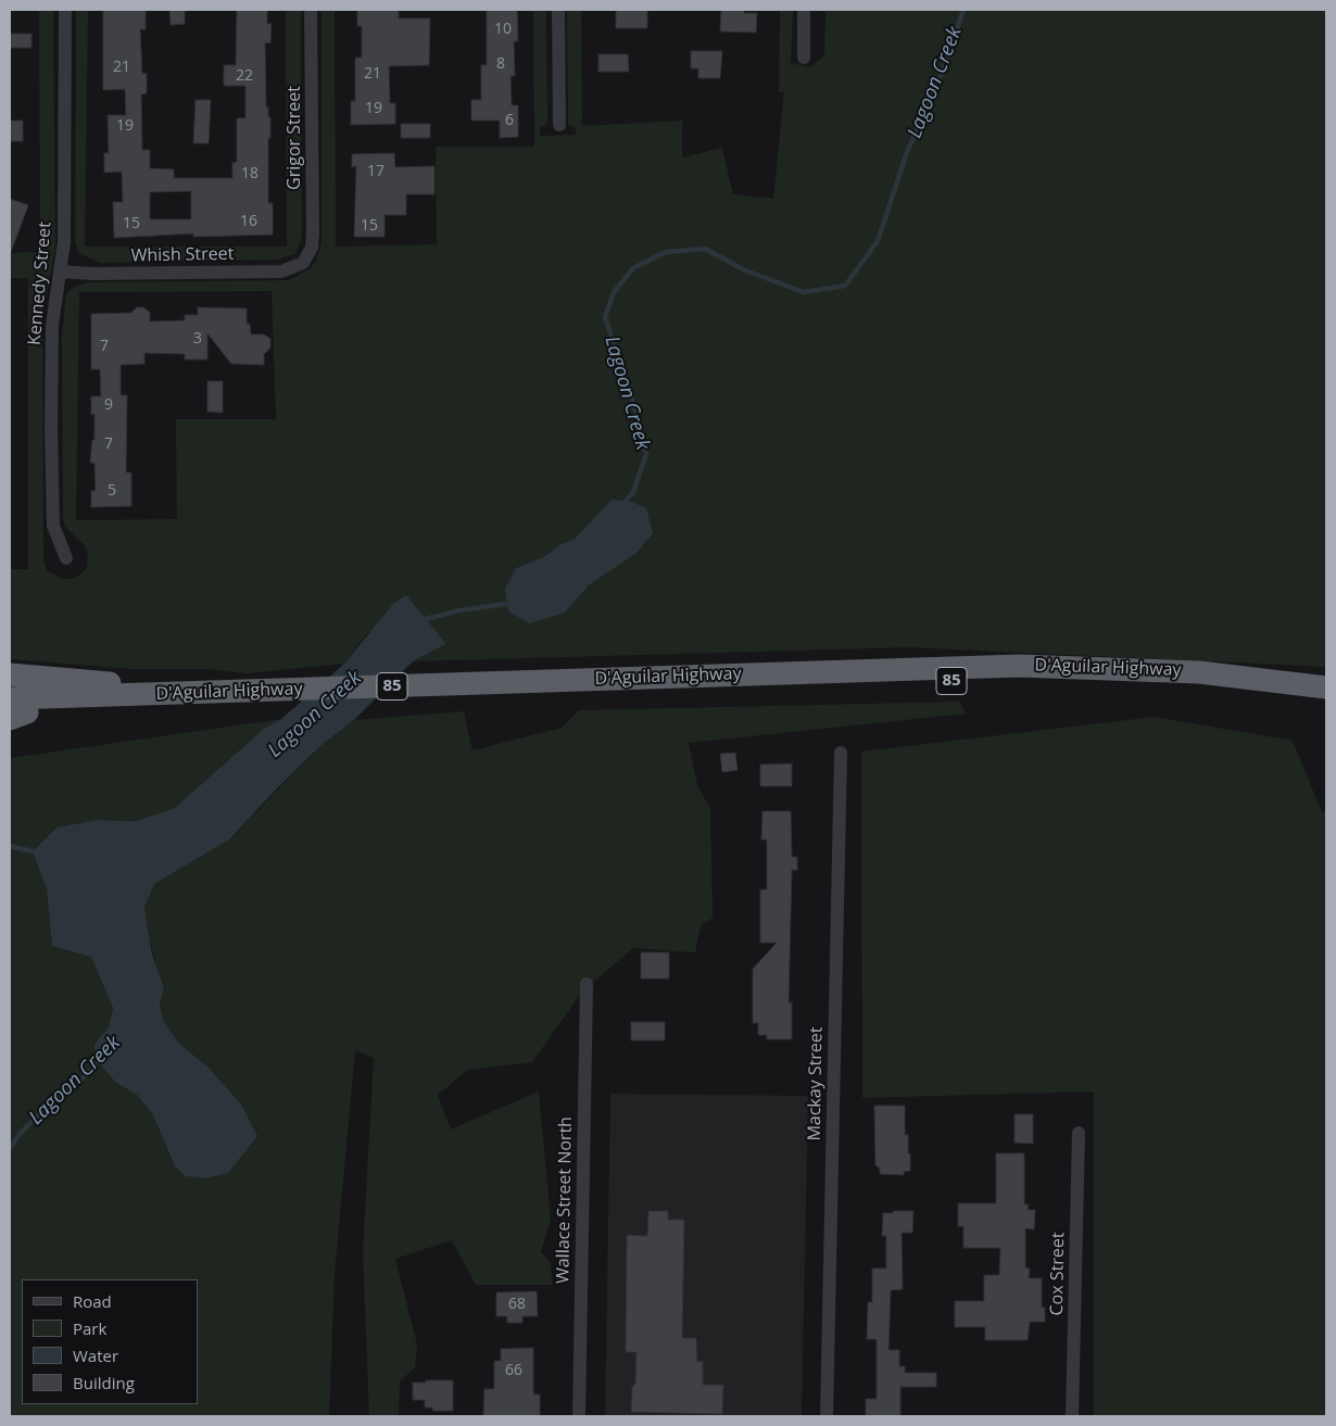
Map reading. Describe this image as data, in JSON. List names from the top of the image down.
{
  "streets": {
    "highway": ["D'Aguilar Highway", "85"],
    "street": [
      "Grigor Street",
      "Whish Street",
      "Kennedy Street",
      "Mackay Street",
      "Wallace Street North",
      "Cox Street"
    ]
  },
  "crossings": [
    ["Grigor Street", "Whish Street"],
    ["Whish Street", "Kennedy Street"]
  ],
  "water": ["Lagoon Creek"],
  "house_numbers": [
    "10",
    "8",
    "21",
    "21",
    "22",
    "19",
    "6",
    "19",
    "17",
    "18",
    "16",
    "15",
    "15",
    "3",
    "7",
    "9",
    "7",
    "5",
    "68",
    "66"
  ],
  "legend": [
    "Road",
    "Park",
    "Water",
    "Building"
  ]
}
